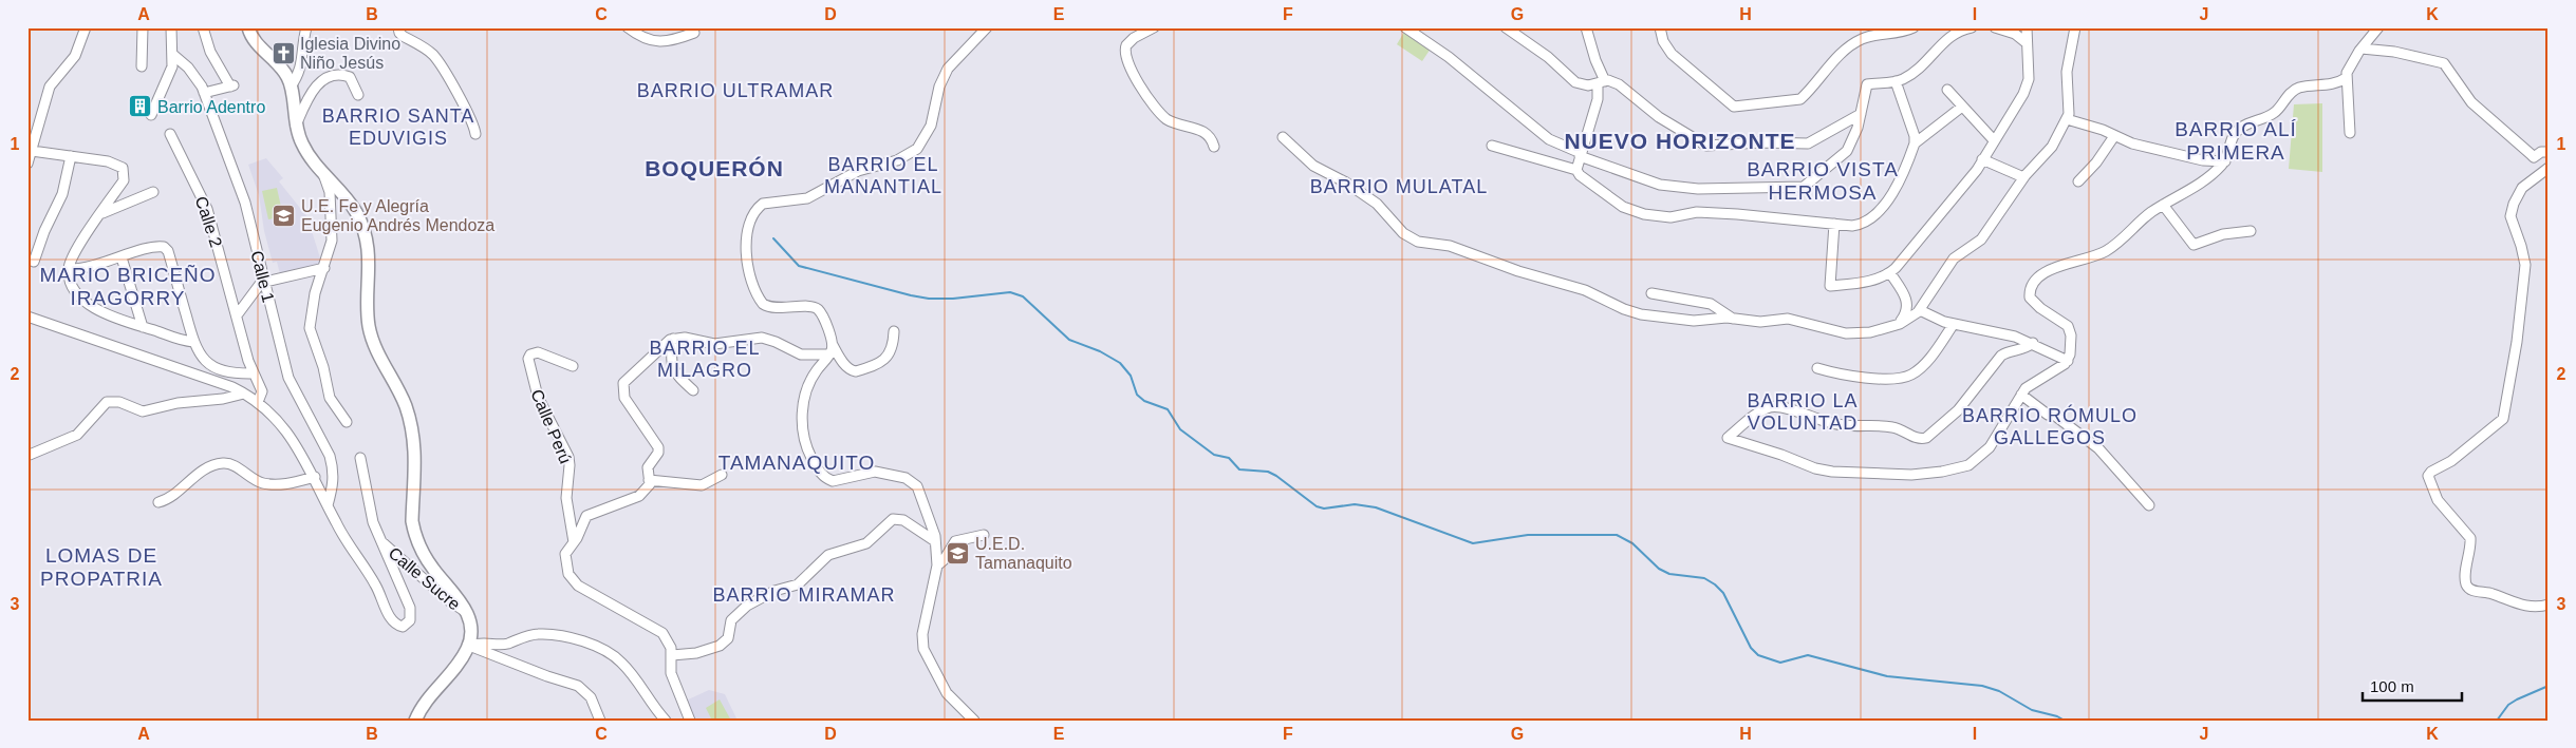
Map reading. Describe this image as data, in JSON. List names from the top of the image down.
{
  "streets": {
    "street": [
      "Calle 2",
      "Calle 1",
      "Calle Perú",
      "Calle Sucre"
    ]
  },
  "districts": [
    "BARRIO ULTRAMAR",
    "BARRIO SANTA EDUVIGIS",
    "BARRIO ALÍ PRIMERA",
    "NUEVO HORIZONTE",
    "BARRIO EL MANANTIAL",
    "BOQUERÓN",
    "BARRIO VISTA HERMOSA",
    "BARRIO MULATAL",
    "MARIO BRICEÑO IRAGORRY",
    "BARRIO EL MILAGRO",
    "BARRIO LA VOLUNTAD",
    "BARRIO RÓMULO GALLEGOS",
    "TAMANAQUITO",
    "LOMAS DE PROPATRIA",
    "BARRIO MIRAMAR"
  ],
  "places": {
    "church": ["Iglesia Divino Niño Jesús"],
    "building": ["Barrio Adentro"],
    "school or university": ["U.E. Fe y Alegría Eugenio Andrés Mendoza", "U.E.D. Tamanaquito"]
  },
  "scale_bar": "100 m",
  "grid": {
    "columns": [
      "A",
      "B",
      "C",
      "D",
      "E",
      "F",
      "G",
      "H",
      "I",
      "J",
      "K"
    ],
    "rows": ["1", "2", "3"]
  }
}
